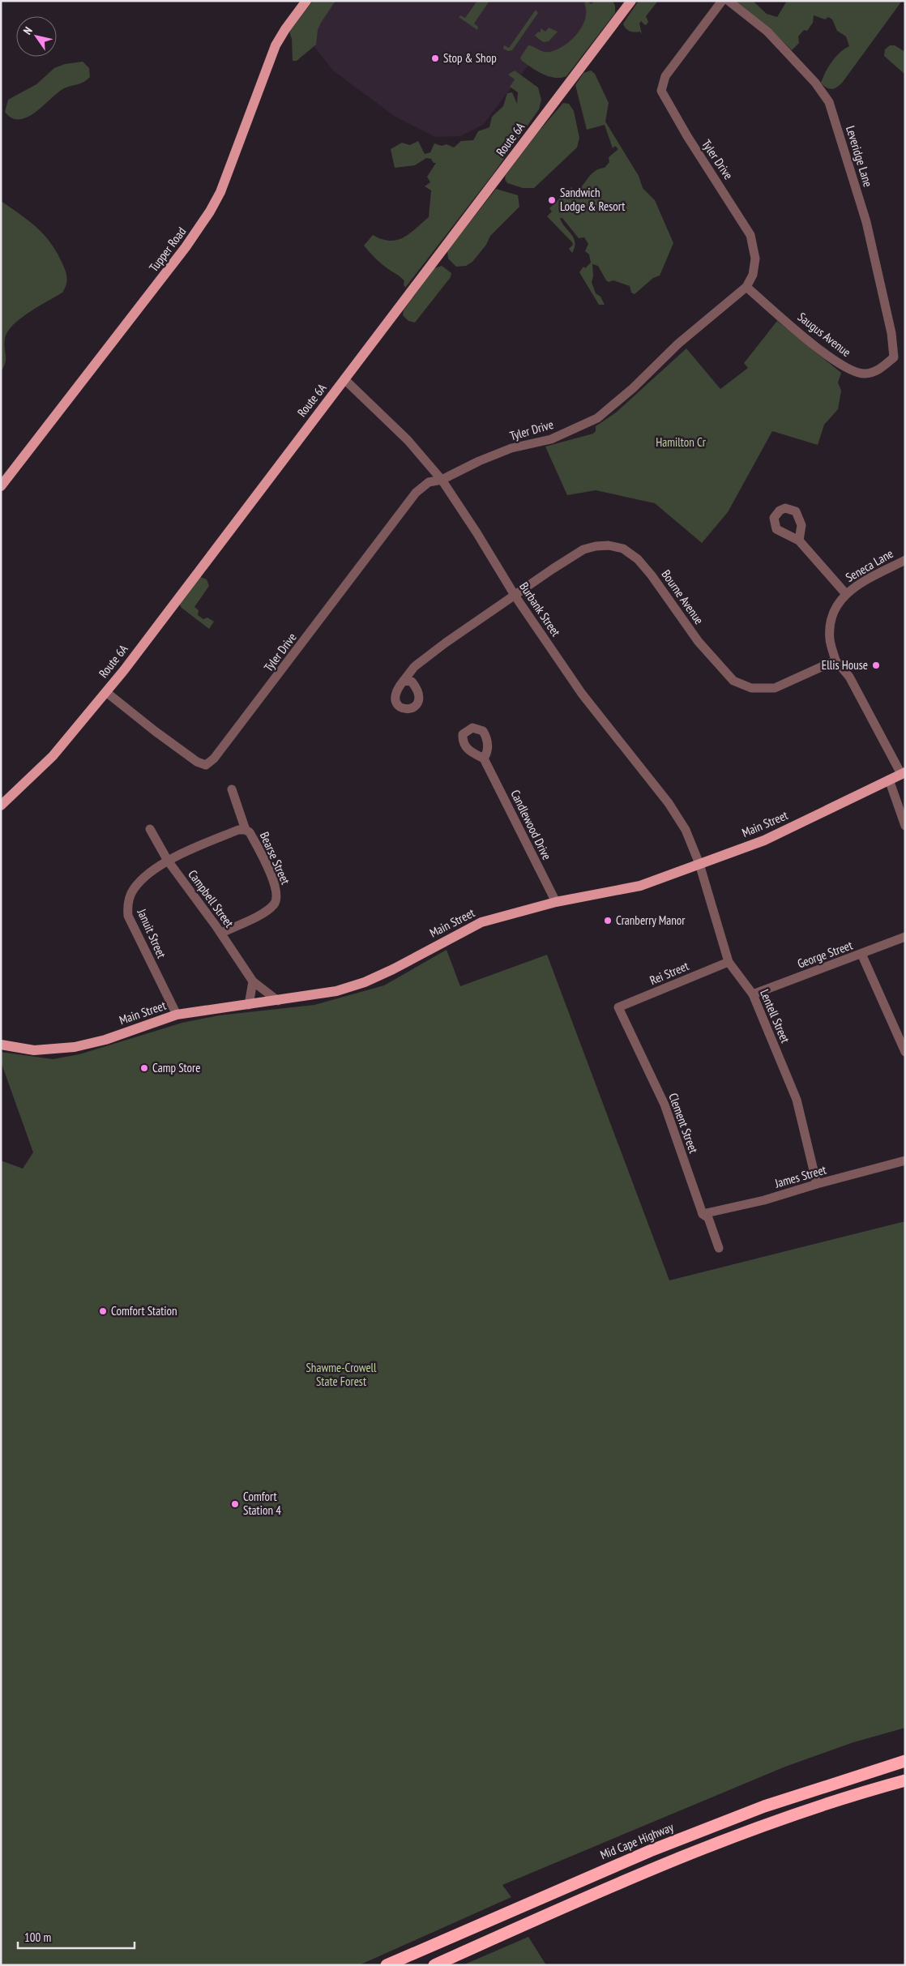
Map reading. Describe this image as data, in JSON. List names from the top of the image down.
{
  "streets": {
    "highway": ["Mid Cape Highway"],
    "main road": ["Route 6A", "Tupper Road", "Main Street"],
    "street": [
      "Leveridge Lane",
      "Tyler Drive",
      "Saugus Avenue",
      "Seneca Lane",
      "Bourne Avenue",
      "Burbank Street",
      "Candlewood Drive",
      "Bearse Street",
      "Campbell Street",
      "Januit Street",
      "George Street",
      "Rei Street",
      "Lentell Street",
      "Clement Street",
      "James Street"
    ]
  },
  "crossings": [
    ["Route 6A", "Tyler Drive"],
    ["Route 6A", "Burbank Street"],
    ["Leveridge Lane", "Saugus Avenue"],
    ["Tyler Drive", "Saugus Avenue"],
    ["Tyler Drive", "Burbank Street"],
    ["Seneca Lane", "Bourne Avenue"],
    ["Bourne Avenue", "Burbank Street"],
    ["Burbank Street", "Main Street"],
    ["Burbank Street", "Lentell Street"],
    ["Main Street", "Candlewood Drive"],
    ["Main Street", "Campbell Street"],
    ["Main Street", "Januit Street"],
    ["Main Street", "Lentell Street"],
    ["Bearse Street", "Campbell Street"],
    ["Bearse Street", "Januit Street"],
    ["Campbell Street", "Januit Street"],
    ["George Street", "Lentell Street"],
    ["Rei Street", "Lentell Street"],
    ["Rei Street", "Clement Street"],
    ["Lentell Street", "James Street"],
    ["Clement Street", "James Street"]
  ],
  "parks": ["Hamilton Cr", "Shawme-Crowell State Forest"],
  "places": [
    "Stop & Shop",
    "Sandwich Lodge & Resort",
    "Ellis House",
    "Cranberry Manor",
    "Camp Store",
    "Comfort Station",
    "Comfort Station 4"
  ],
  "scale_bar": "100 m",
  "north": "top left"
}
